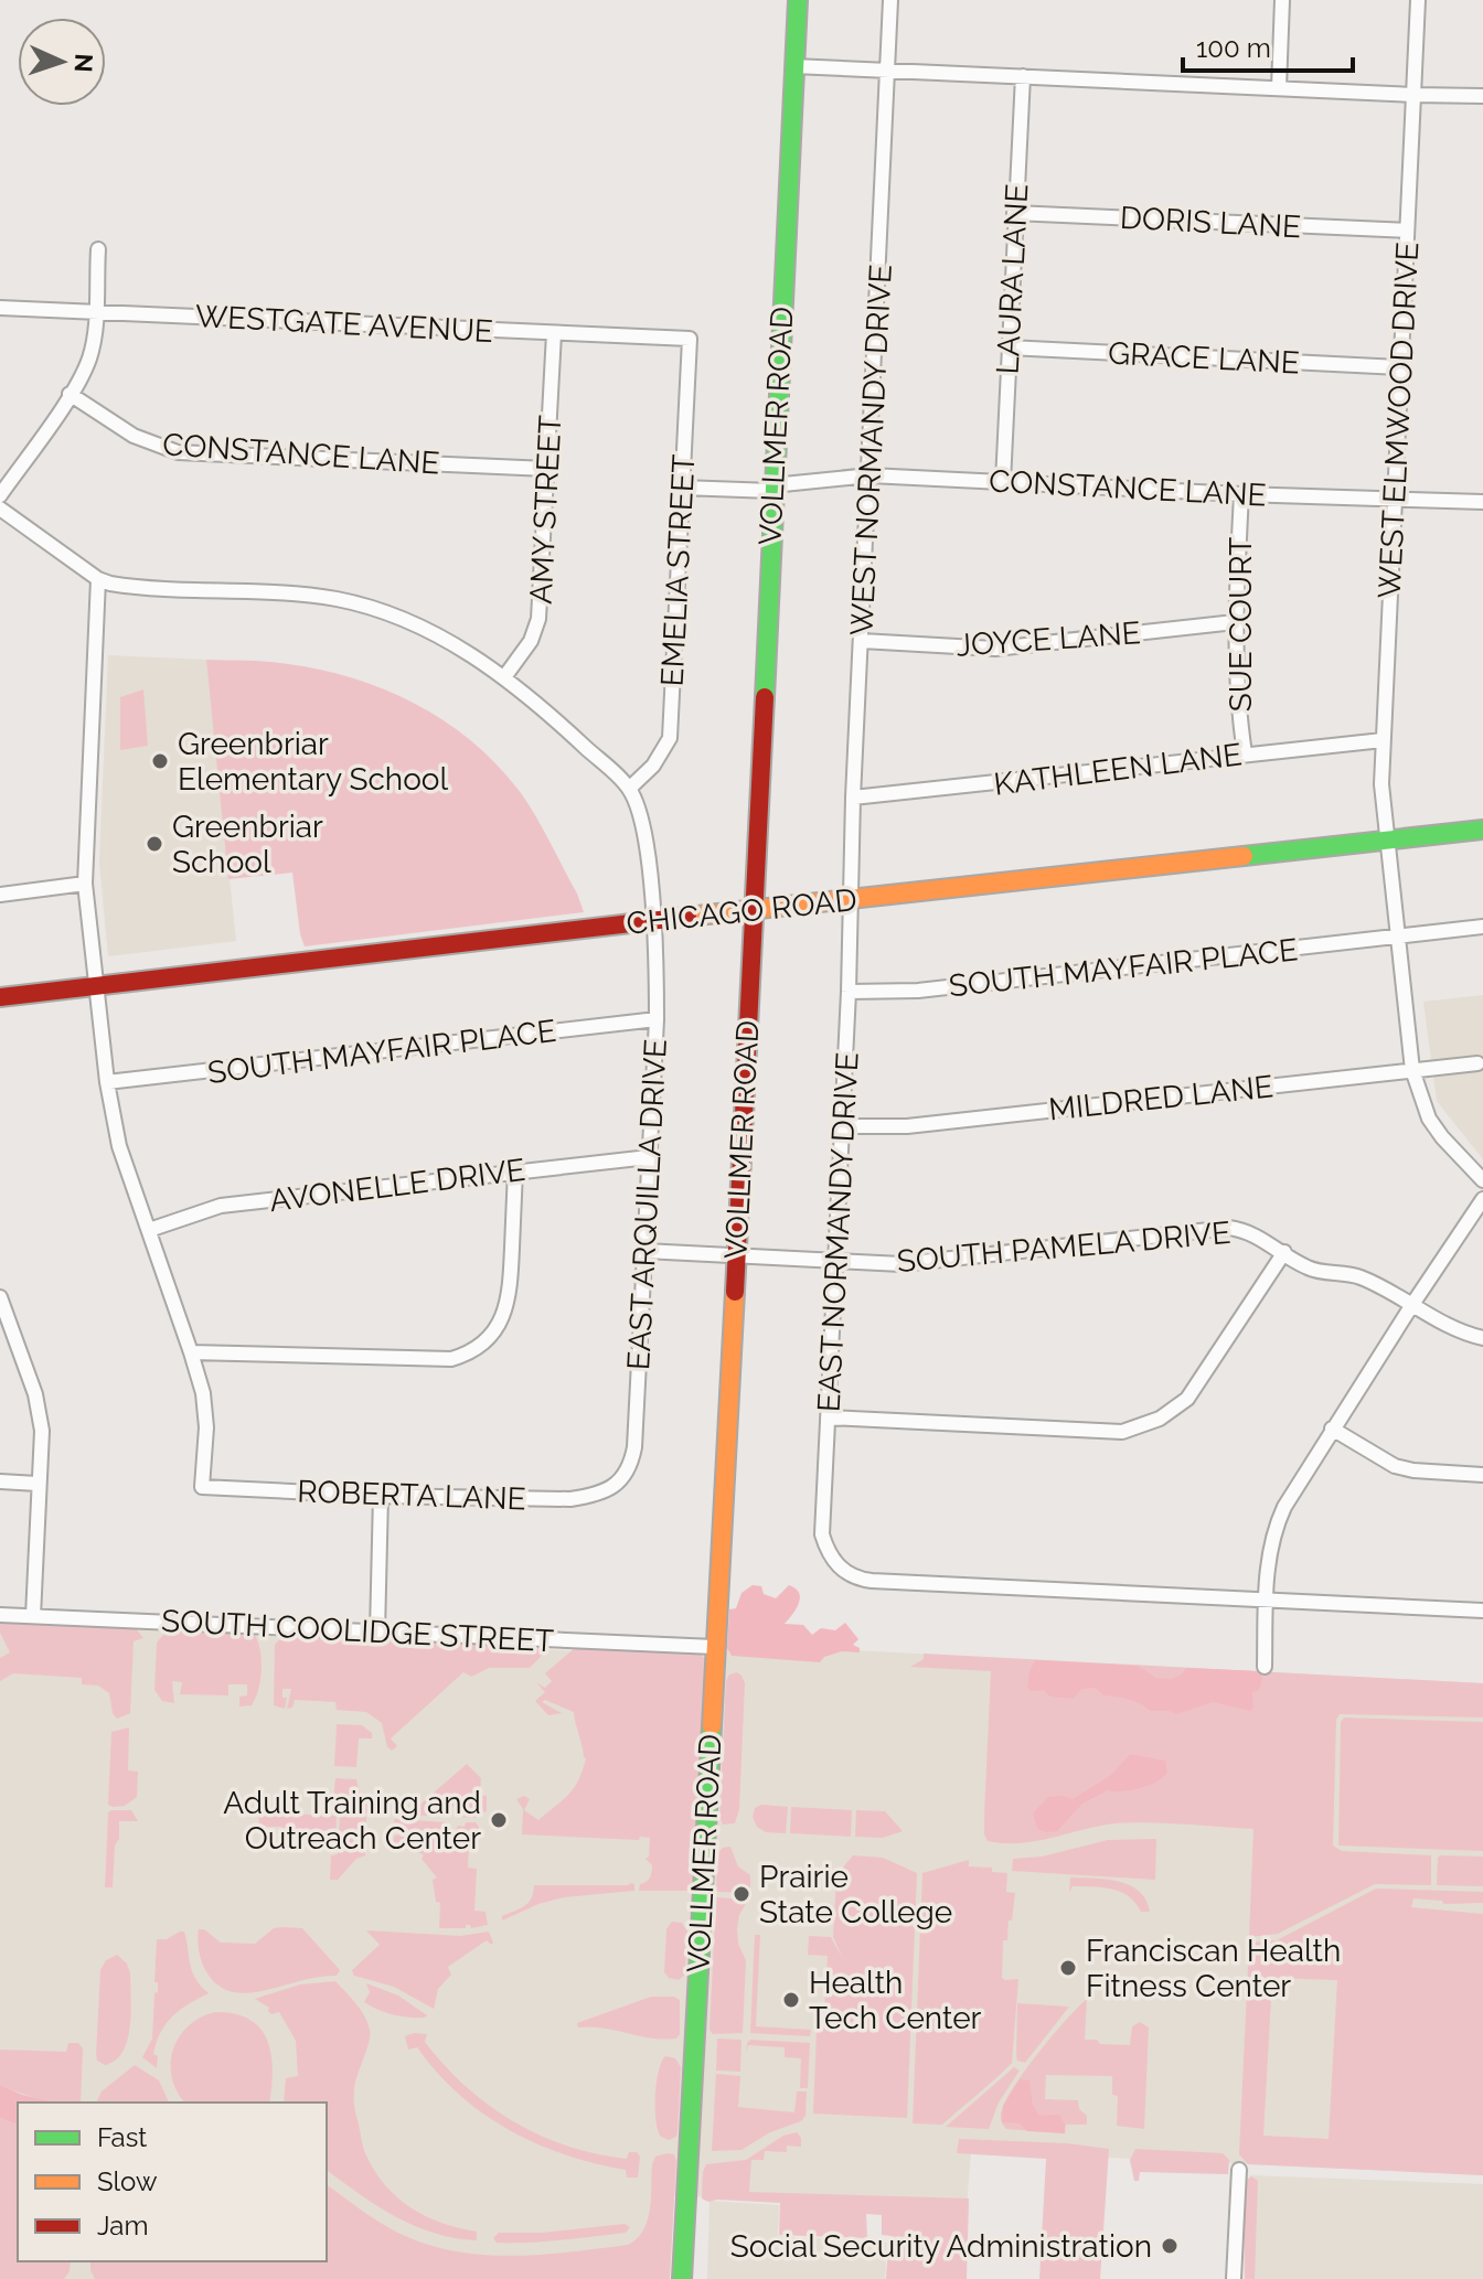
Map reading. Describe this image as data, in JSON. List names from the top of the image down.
{
  "streets": {
    "main road": ["VOLLMER ROAD", "CHICAGO ROAD"],
    "street": [
      "DORIS LANE",
      "LAURA LANE",
      "WESTGATE AVENUE",
      "GRACE LANE",
      "WEST ELMWOOD DRIVE",
      "WEST NORMANDY DRIVE",
      "CONSTANCE LANE",
      "AMY STREET",
      "EMELIA STREET",
      "SUE COURT",
      "JOYCE LANE",
      "KATHLEEN LANE",
      "SOUTH MAYFAIR PLACE",
      "MILDRED LANE",
      "AVONELLE DRIVE",
      "EAST ARQUILLA DRIVE",
      "EAST NORMANDY DRIVE",
      "SOUTH PAMELA DRIVE",
      "ROBERTA LANE",
      "SOUTH COOLIDGE STREET"
    ]
  },
  "crossings": [
    ["DORIS LANE", "LAURA LANE"],
    ["DORIS LANE", "WEST ELMWOOD DRIVE"],
    ["LAURA LANE", "GRACE LANE"],
    ["LAURA LANE", "CONSTANCE LANE"],
    ["WESTGATE AVENUE", "AMY STREET"],
    ["WESTGATE AVENUE", "EMELIA STREET"],
    ["GRACE LANE", "WEST ELMWOOD DRIVE"],
    ["WEST ELMWOOD DRIVE", "CONSTANCE LANE"],
    ["WEST ELMWOOD DRIVE", "KATHLEEN LANE"],
    ["WEST ELMWOOD DRIVE", "CHICAGO ROAD"],
    ["WEST ELMWOOD DRIVE", "SOUTH MAYFAIR PLACE"],
    ["WEST ELMWOOD DRIVE", "MILDRED LANE"],
    ["VOLLMER ROAD", "CONSTANCE LANE"],
    ["VOLLMER ROAD", "CHICAGO ROAD"],
    ["VOLLMER ROAD", "SOUTH PAMELA DRIVE"],
    ["VOLLMER ROAD", "SOUTH COOLIDGE STREET"],
    ["WEST NORMANDY DRIVE", "CONSTANCE LANE"],
    ["WEST NORMANDY DRIVE", "JOYCE LANE"],
    ["WEST NORMANDY DRIVE", "KATHLEEN LANE"],
    ["WEST NORMANDY DRIVE", "CHICAGO ROAD"],
    ["WEST NORMANDY DRIVE", "EAST NORMANDY DRIVE"],
    ["CONSTANCE LANE", "AMY STREET"],
    ["CONSTANCE LANE", "EMELIA STREET"],
    ["CONSTANCE LANE", "SUE COURT"],
    ["EMELIA STREET", "EAST ARQUILLA DRIVE"],
    ["SUE COURT", "JOYCE LANE"],
    ["SUE COURT", "KATHLEEN LANE"],
    ["CHICAGO ROAD", "EAST ARQUILLA DRIVE"],
    ["CHICAGO ROAD", "EAST NORMANDY DRIVE"],
    ["SOUTH MAYFAIR PLACE", "EAST ARQUILLA DRIVE"],
    ["SOUTH MAYFAIR PLACE", "EAST NORMANDY DRIVE"],
    ["MILDRED LANE", "EAST NORMANDY DRIVE"],
    ["AVONELLE DRIVE", "EAST ARQUILLA DRIVE"],
    ["EAST ARQUILLA DRIVE", "SOUTH PAMELA DRIVE"],
    ["EAST ARQUILLA DRIVE", "ROBERTA LANE"],
    ["EAST NORMANDY DRIVE", "SOUTH PAMELA DRIVE"]
  ],
  "places": [
    "Greenbriar Elementary School",
    "Greenbriar School",
    "Adult Training and Outreach Center",
    "Prairie State College",
    "Franciscan Health Fitness Center",
    "Health Tech Center",
    "Social Security Administration"
  ],
  "legend": ["Fast", "Slow", "Jam"],
  "scale_bar": "100 m",
  "north": "right"
}
